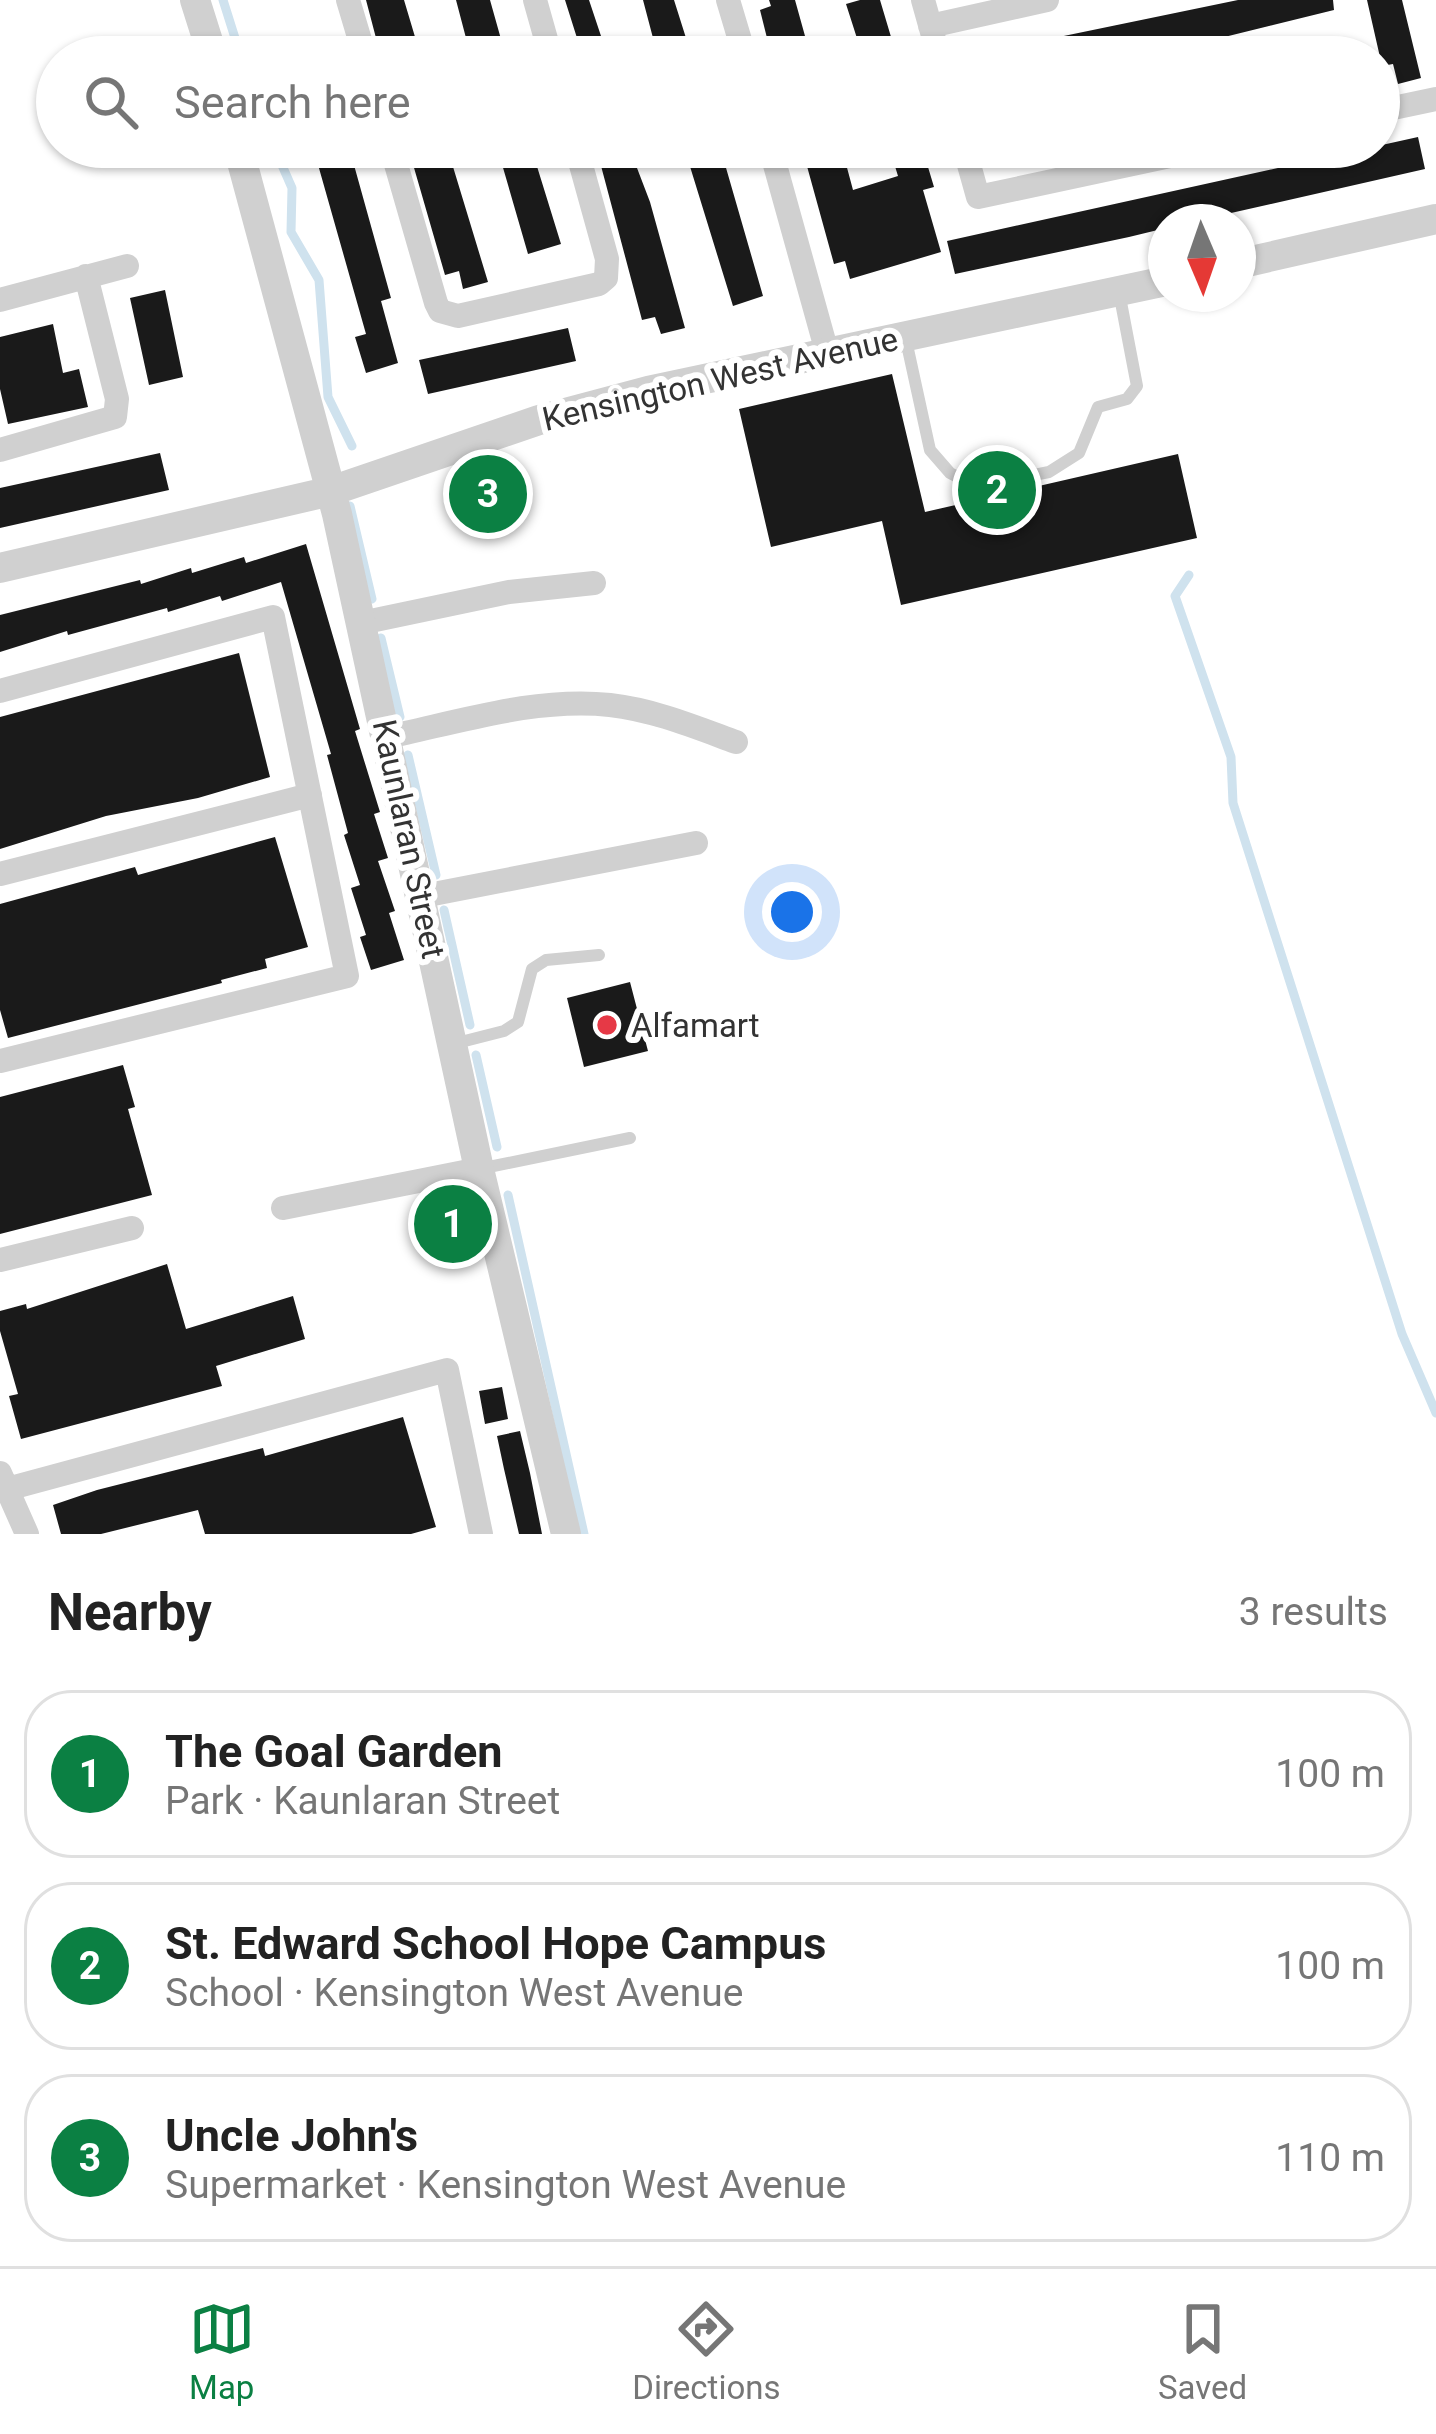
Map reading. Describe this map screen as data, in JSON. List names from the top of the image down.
{
  "streets": {
    "street": ["Kensington West Avenue", "Kaunlaran Street"]
  },
  "crossings": [
    ["Kensington West Avenue", "Kaunlaran Street"]
  ],
  "places": ["Alfamart"],
  "north": "bottom",
  "page": {
    "search": "Search here",
    "pins": ["2", "3", "1"],
    "heading": ["Nearby", "3 results"],
    "list": [
      {
        "mark": "1",
        "name": "The Goal Garden",
        "note": "Park · Kaunlaran Street",
        "value": "100 m"
      },
      {
        "mark": "2",
        "name": "St. Edward School Hope Campus",
        "note": "School · Kensington West Avenue",
        "value": "100 m"
      },
      {
        "mark": "3",
        "name": "Uncle John's",
        "note": "Supermarket · Kensington West Avenue",
        "value": "110 m"
      }
    ],
    "nav": ["Map", "Directions", "Saved"]
  }
}
